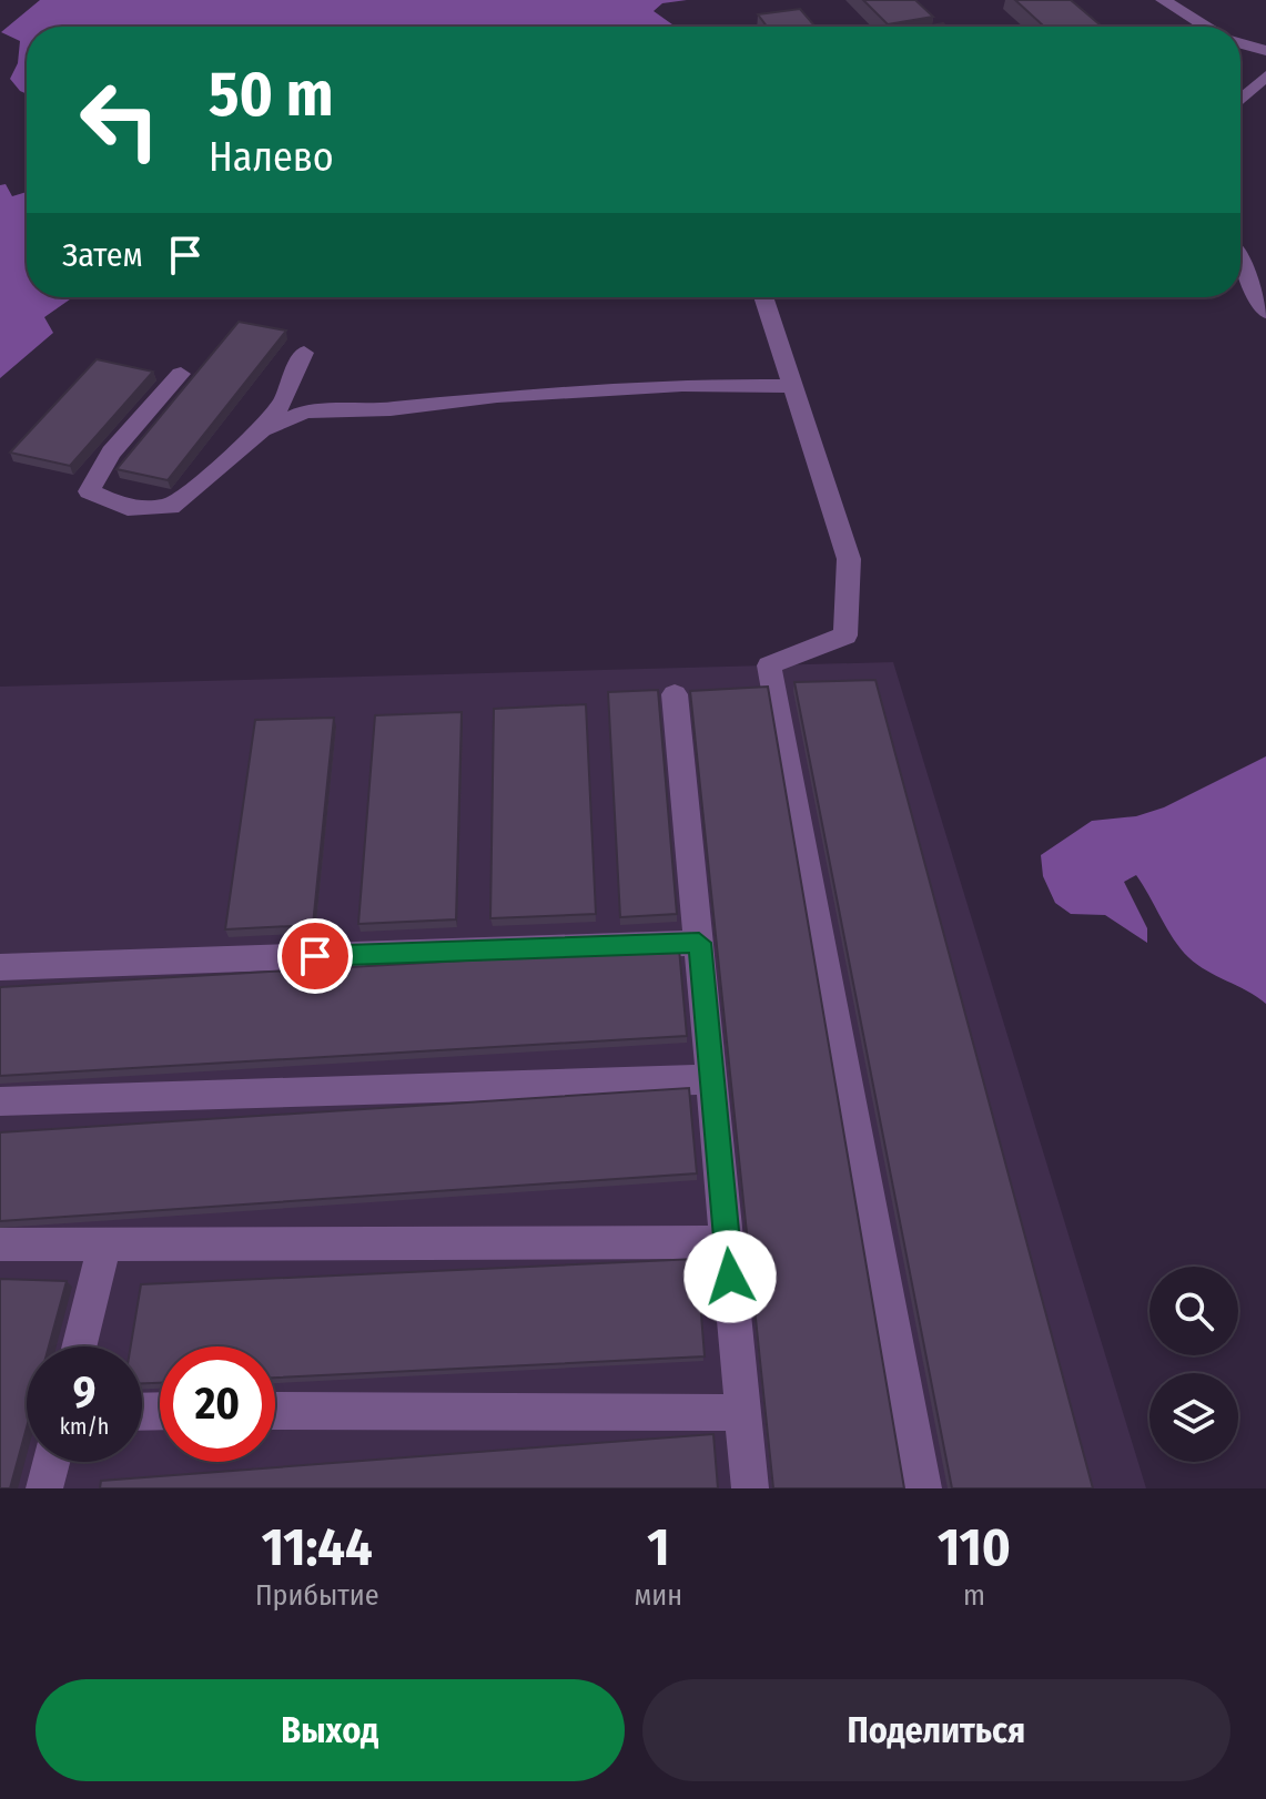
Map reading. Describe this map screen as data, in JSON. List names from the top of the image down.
{
  "page": {
    "turn": ["50 m", "Налево"],
    "then": "Затем",
    "speed": "9 km/h",
    "limit": "20",
    "eta": [
      "11:44",
      "Прибытие",
      "1",
      "мин",
      "110",
      "m"
    ],
    "buttons": ["Выход", "Поделиться"]
  }
}
